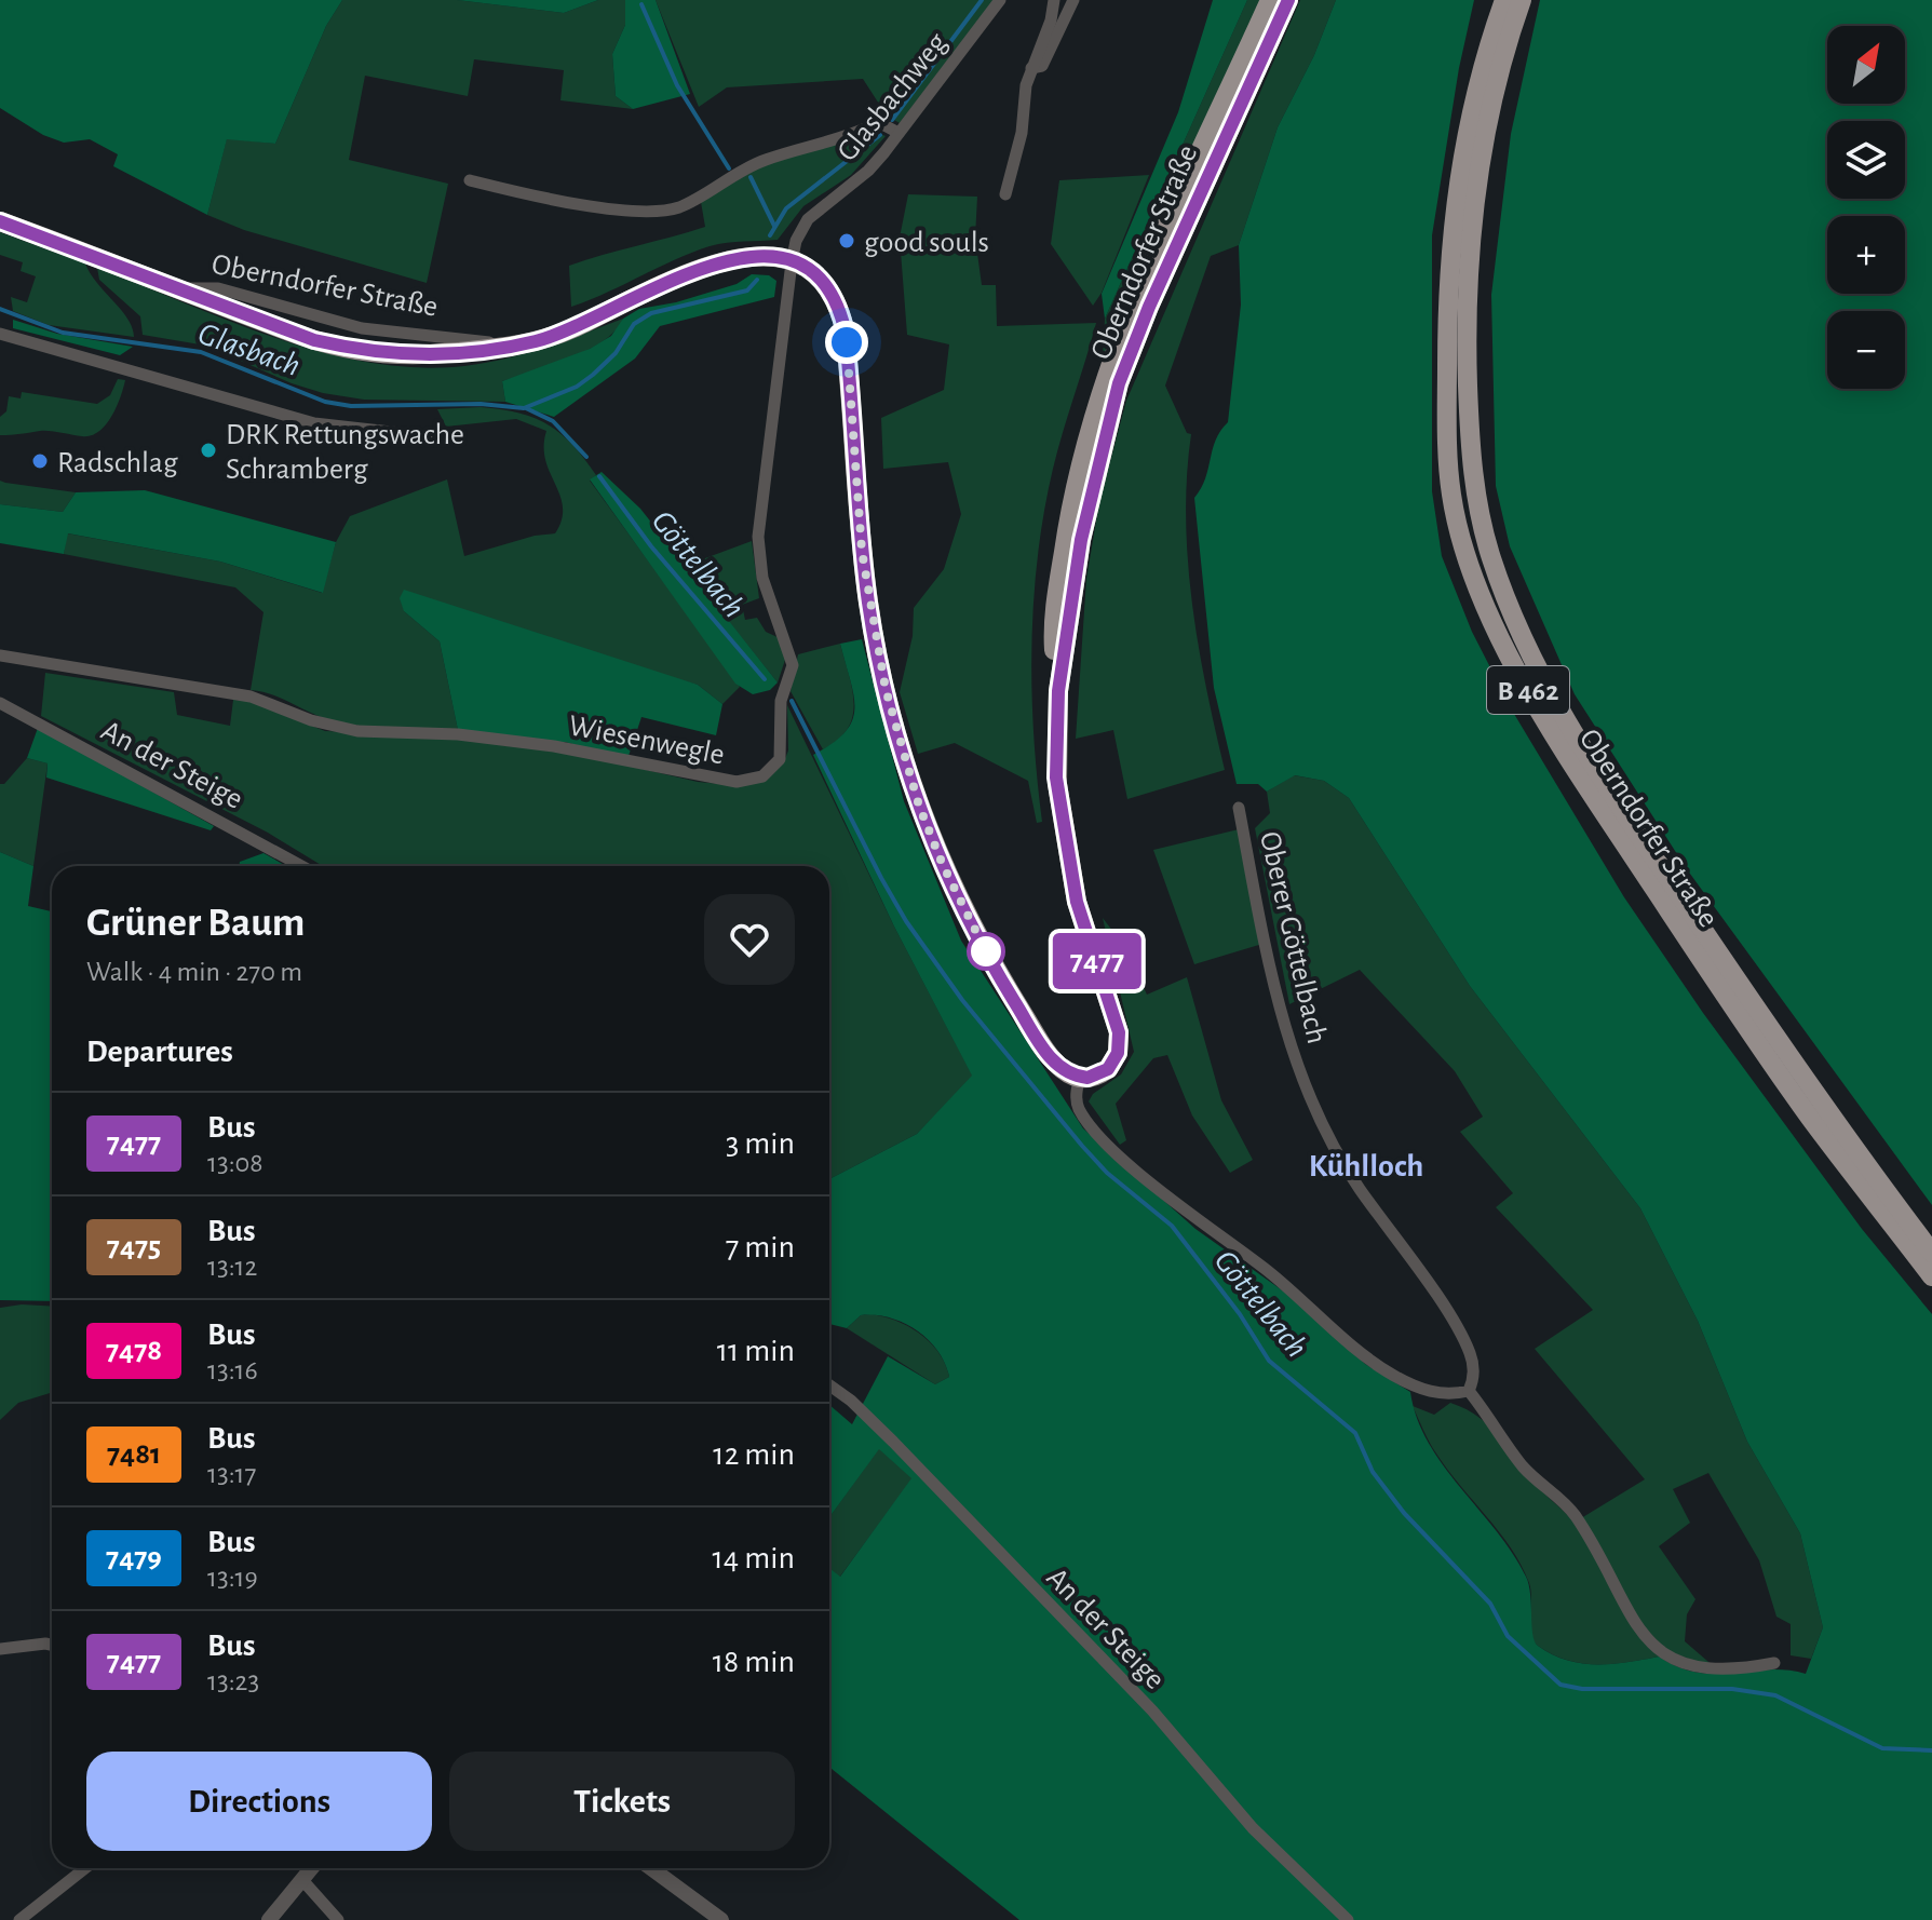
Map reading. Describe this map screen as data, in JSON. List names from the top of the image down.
{
  "streets": {
    "main road": ["Oberndorfer Straße", "B 462"],
    "street": [
      "Glasbachweg",
      "Wiesenwegle",
      "An der Steige",
      "Oberer Göttelbach"
    ]
  },
  "crossings": [
    ["Glasbachweg", "Oberndorfer Straße"],
    ["Glasbachweg", "Wiesenwegle"],
    ["Oberndorfer Straße", "Wiesenwegle"]
  ],
  "districts": ["Kühlloch"],
  "water": ["Glasbach", "Göttelbach"],
  "places": ["good souls", "DRK Rettungswache Schramberg", "Radschlag"],
  "lines": ["bus line 7477"],
  "north": "top right",
  "page": {
    "on_map": "7477",
    "map_buttons": ["+", "−"],
    "heading": [
      ["Grüner Baum", "Walk · 4 min · 270 m"],
      "Departures"
    ],
    "list": [
      {
        "mark": "7477",
        "name": "Bus",
        "note": "13:08",
        "value": "3 min"
      },
      {
        "mark": "7475",
        "name": "Bus",
        "note": "13:12",
        "value": "7 min"
      },
      {
        "mark": "7478",
        "name": "Bus",
        "note": "13:16",
        "value": "11 min"
      },
      {
        "mark": "7481",
        "name": "Bus",
        "note": "13:17",
        "value": "12 min"
      },
      {
        "mark": "7479",
        "name": "Bus",
        "note": "13:19",
        "value": "14 min"
      },
      {
        "mark": "7477",
        "name": "Bus",
        "note": "13:23",
        "value": "18 min"
      }
    ],
    "buttons": ["Directions", "Tickets"]
  }
}
